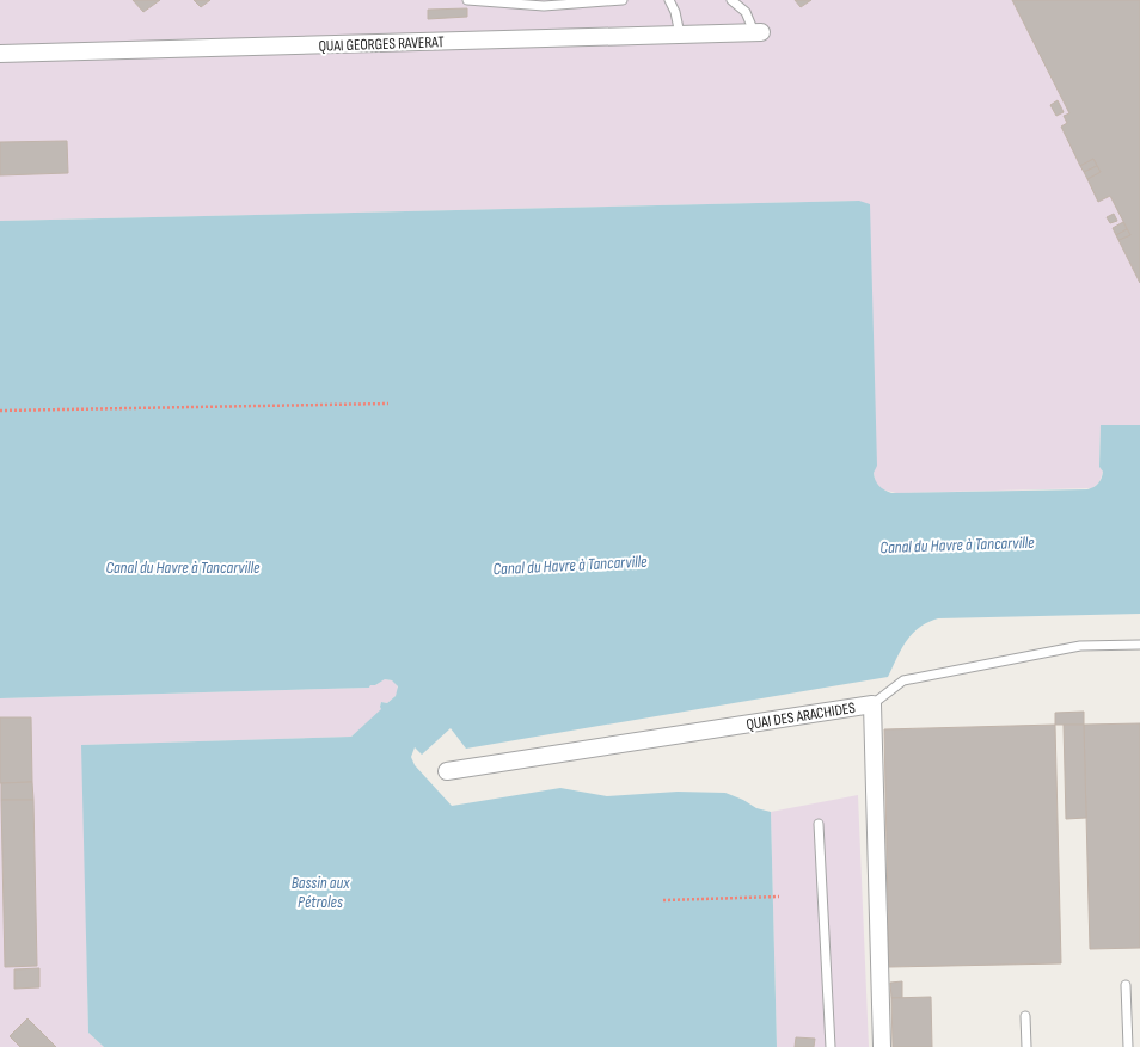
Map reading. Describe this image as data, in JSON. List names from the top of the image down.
{
  "streets": {
    "street": ["QUAI GEORGES RAVERAT", "QUAI DES ARACHIDES"]
  },
  "water": ["Canal du Havre à Tancarville", "Bassin aux Pétroles"]
}
